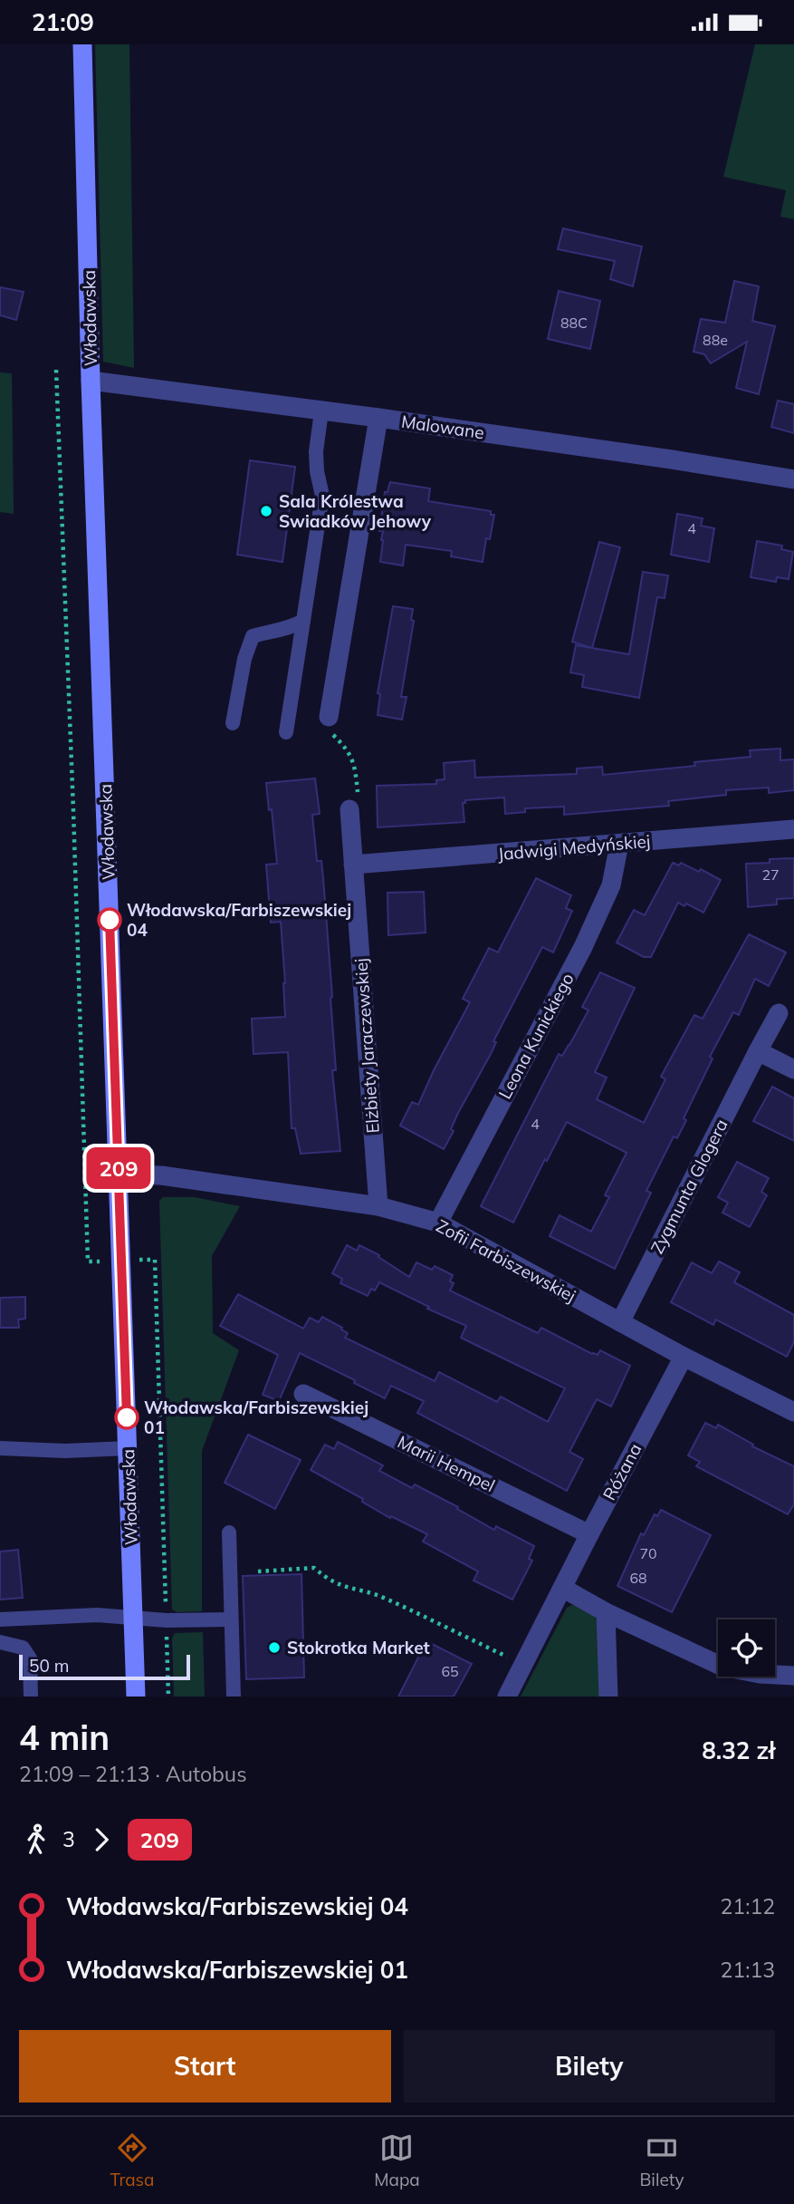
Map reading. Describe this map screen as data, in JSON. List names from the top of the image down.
{
  "streets": {
    "main road": ["Włodawska"],
    "street": [
      "Malowane",
      "Jadwigi Medyńskiej",
      "Leona Kunickiego",
      "Elżbiety Jaraczewskiej",
      "Zygmunta Glogera",
      "Zofii Farbiszewskiej",
      "Marii Hempel",
      "Różana"
    ]
  },
  "crossings": [
    ["Włodawska", "Malowane"],
    ["Włodawska", "Zofii Farbiszewskiej"],
    ["Jadwigi Medyńskiej", "Leona Kunickiego"],
    ["Jadwigi Medyńskiej", "Elżbiety Jaraczewskiej"],
    ["Leona Kunickiego", "Zofii Farbiszewskiej"],
    ["Elżbiety Jaraczewskiej", "Zofii Farbiszewskiej"],
    ["Zygmunta Glogera", "Zofii Farbiszewskiej"],
    ["Zofii Farbiszewskiej", "Różana"],
    ["Marii Hempel", "Różana"]
  ],
  "places": [
    "Sala Królestwa Swiadków Jehowy",
    "Włodawska/Farbiszewskiej 04",
    "Włodawska/Farbiszewskiej 01",
    "Stokrotka Market"
  ],
  "lines": ["bus line 209"],
  "house_numbers": [
    "88C",
    "88e",
    "4",
    "27",
    "4",
    "70",
    "68",
    "65"
  ],
  "scale_bar": "50 m",
  "page": {
    "status": "21:09",
    "on_map": "209",
    "scale": "50 m",
    "heading": ["4 min", "21:09 – 21:13 · Autobus", "8.32 zł"],
    "legs": ["3", "209"],
    "list": [
      {
        "name": "Włodawska/Farbiszewskiej 04",
        "value": "21:12"
      },
      {
        "name": "Włodawska/Farbiszewskiej 01",
        "value": "21:13"
      }
    ],
    "buttons": ["Start", "Bilety"],
    "tabs": ["Trasa", "Mapa", "Bilety"]
  }
}
